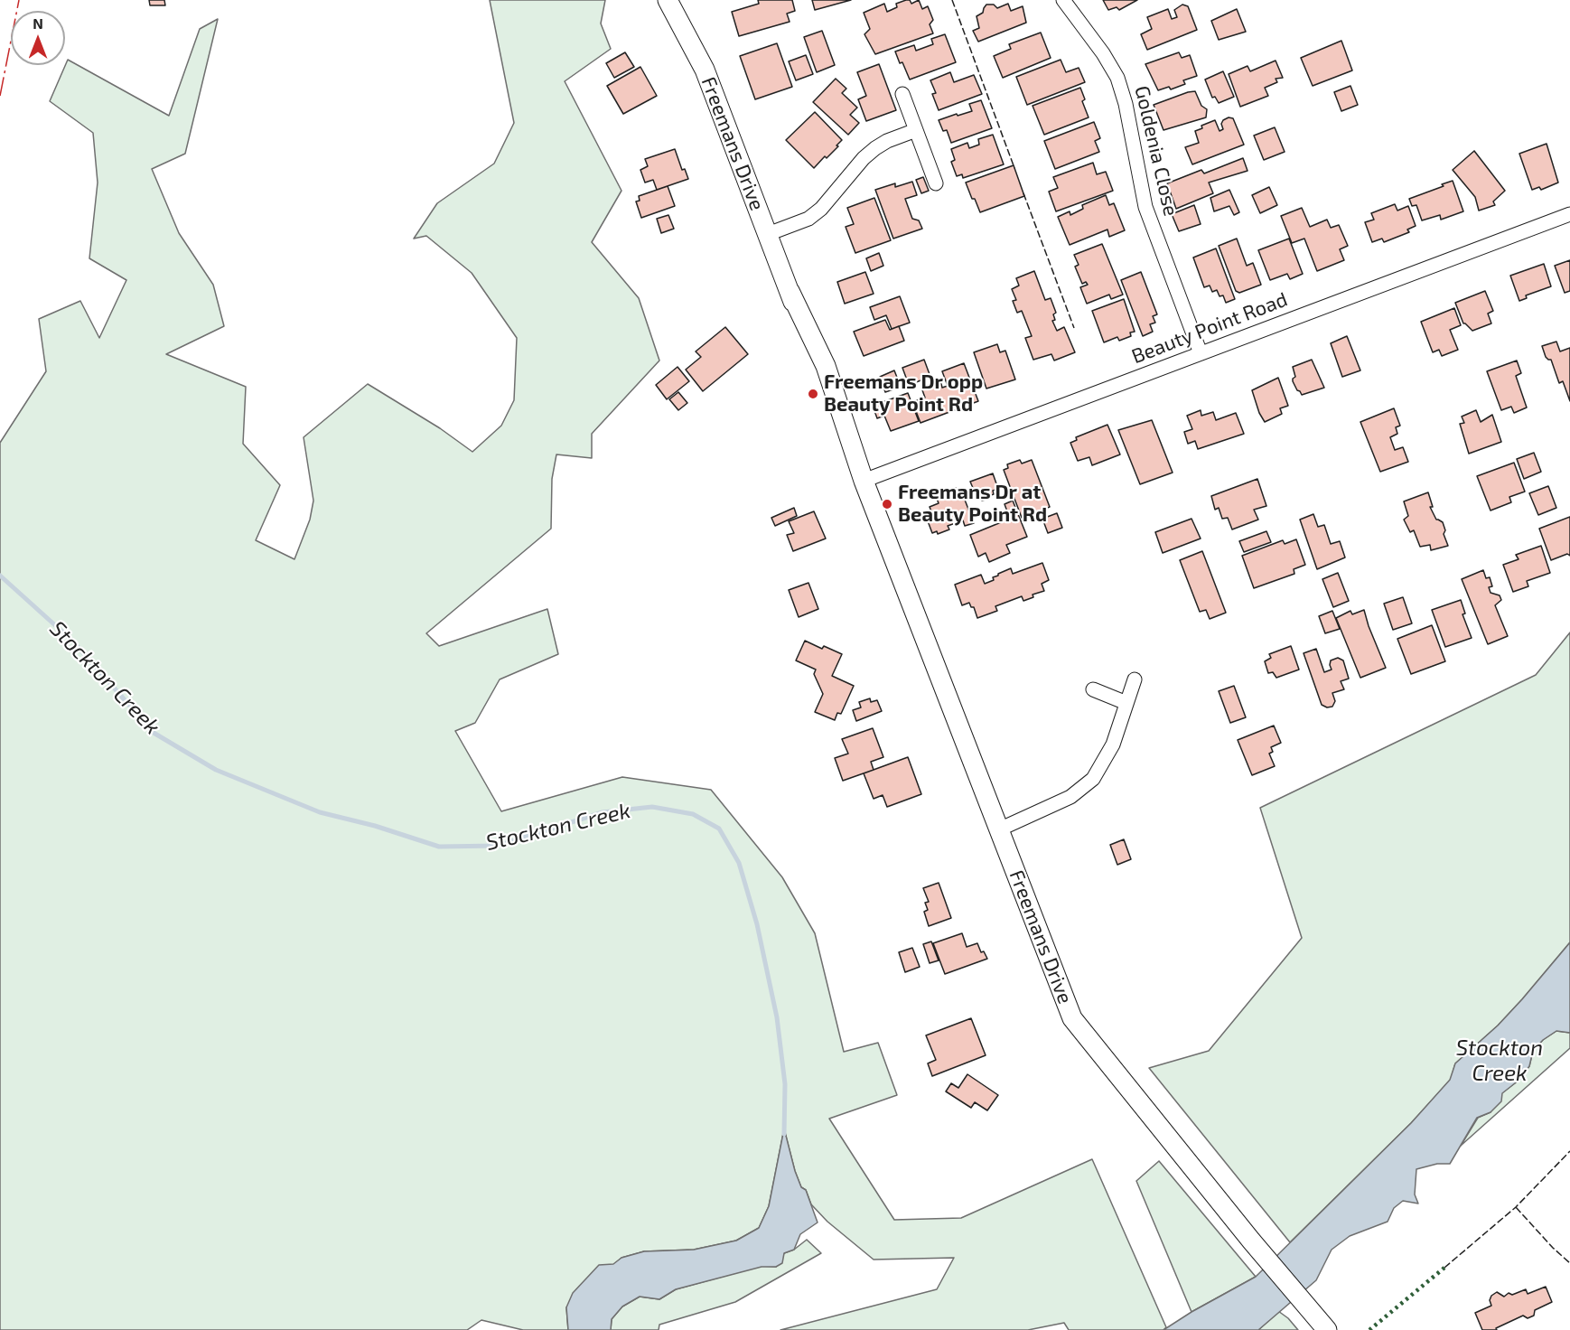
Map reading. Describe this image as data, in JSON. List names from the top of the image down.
{
  "streets": {
    "main road": ["Freemans Drive"],
    "street": ["Goldenia Close", "Beauty Point Road"]
  },
  "crossings": [
    ["Freemans Drive", "Beauty Point Road"],
    ["Goldenia Close", "Beauty Point Road"]
  ],
  "water": ["Stockton Creek"],
  "places": ["Freemans Dr opp Beauty Point Rd", "Freemans Dr at Beauty Point Rd"],
  "north": "top"
}
